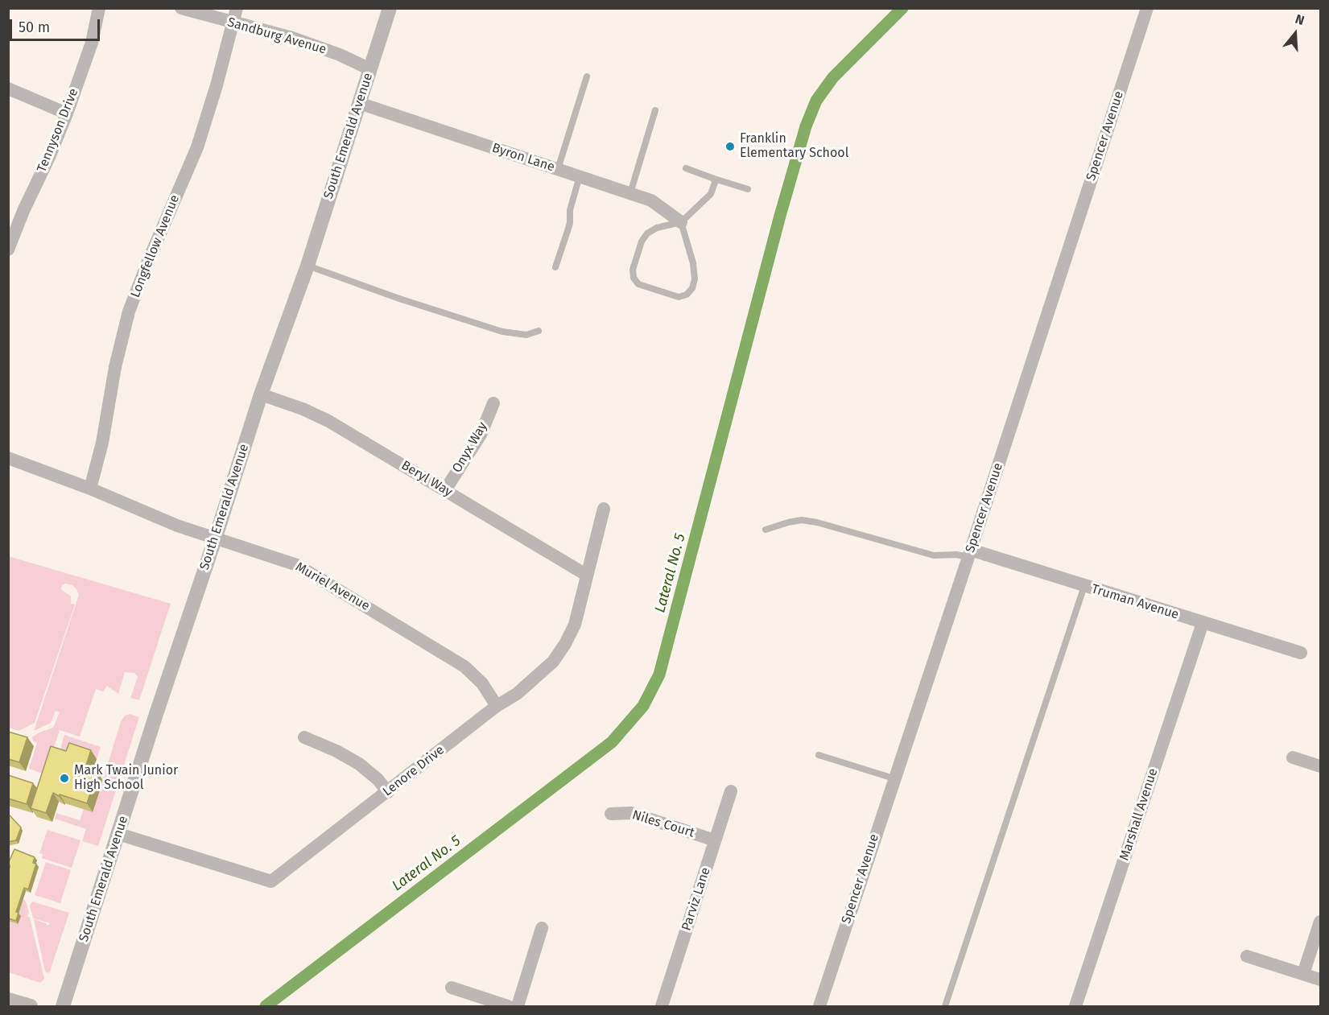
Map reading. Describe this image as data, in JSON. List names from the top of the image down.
{
  "streets": {
    "street": [
      "Sandburg Avenue",
      "Tennyson Drive",
      "South Emerald Avenue",
      "Spencer Avenue",
      "Byron Lane",
      "Longfellow Avenue",
      "Onyx Way",
      "Beryl Way",
      "Muriel Avenue",
      "Truman Avenue",
      "Lenore Drive",
      "Marshall Avenue",
      "Niles Court",
      "Parviz Lane"
    ]
  },
  "crossings": [
    ["Sandburg Avenue", "South Emerald Avenue"],
    ["Sandburg Avenue", "Longfellow Avenue"],
    ["South Emerald Avenue", "Byron Lane"],
    ["South Emerald Avenue", "Beryl Way"],
    ["South Emerald Avenue", "Muriel Avenue"],
    ["South Emerald Avenue", "Lenore Drive"],
    ["Spencer Avenue", "Truman Avenue"],
    ["Longfellow Avenue", "Muriel Avenue"],
    ["Onyx Way", "Beryl Way"],
    ["Beryl Way", "Lenore Drive"],
    ["Muriel Avenue", "Lenore Drive"],
    ["Truman Avenue", "Marshall Avenue"],
    ["Niles Court", "Parviz Lane"]
  ],
  "water": ["Lateral No. 5"],
  "places": ["Franklin Elementary School", "Mark Twain Junior High School"],
  "scale_bar": "50 m",
  "north": "top"
}
